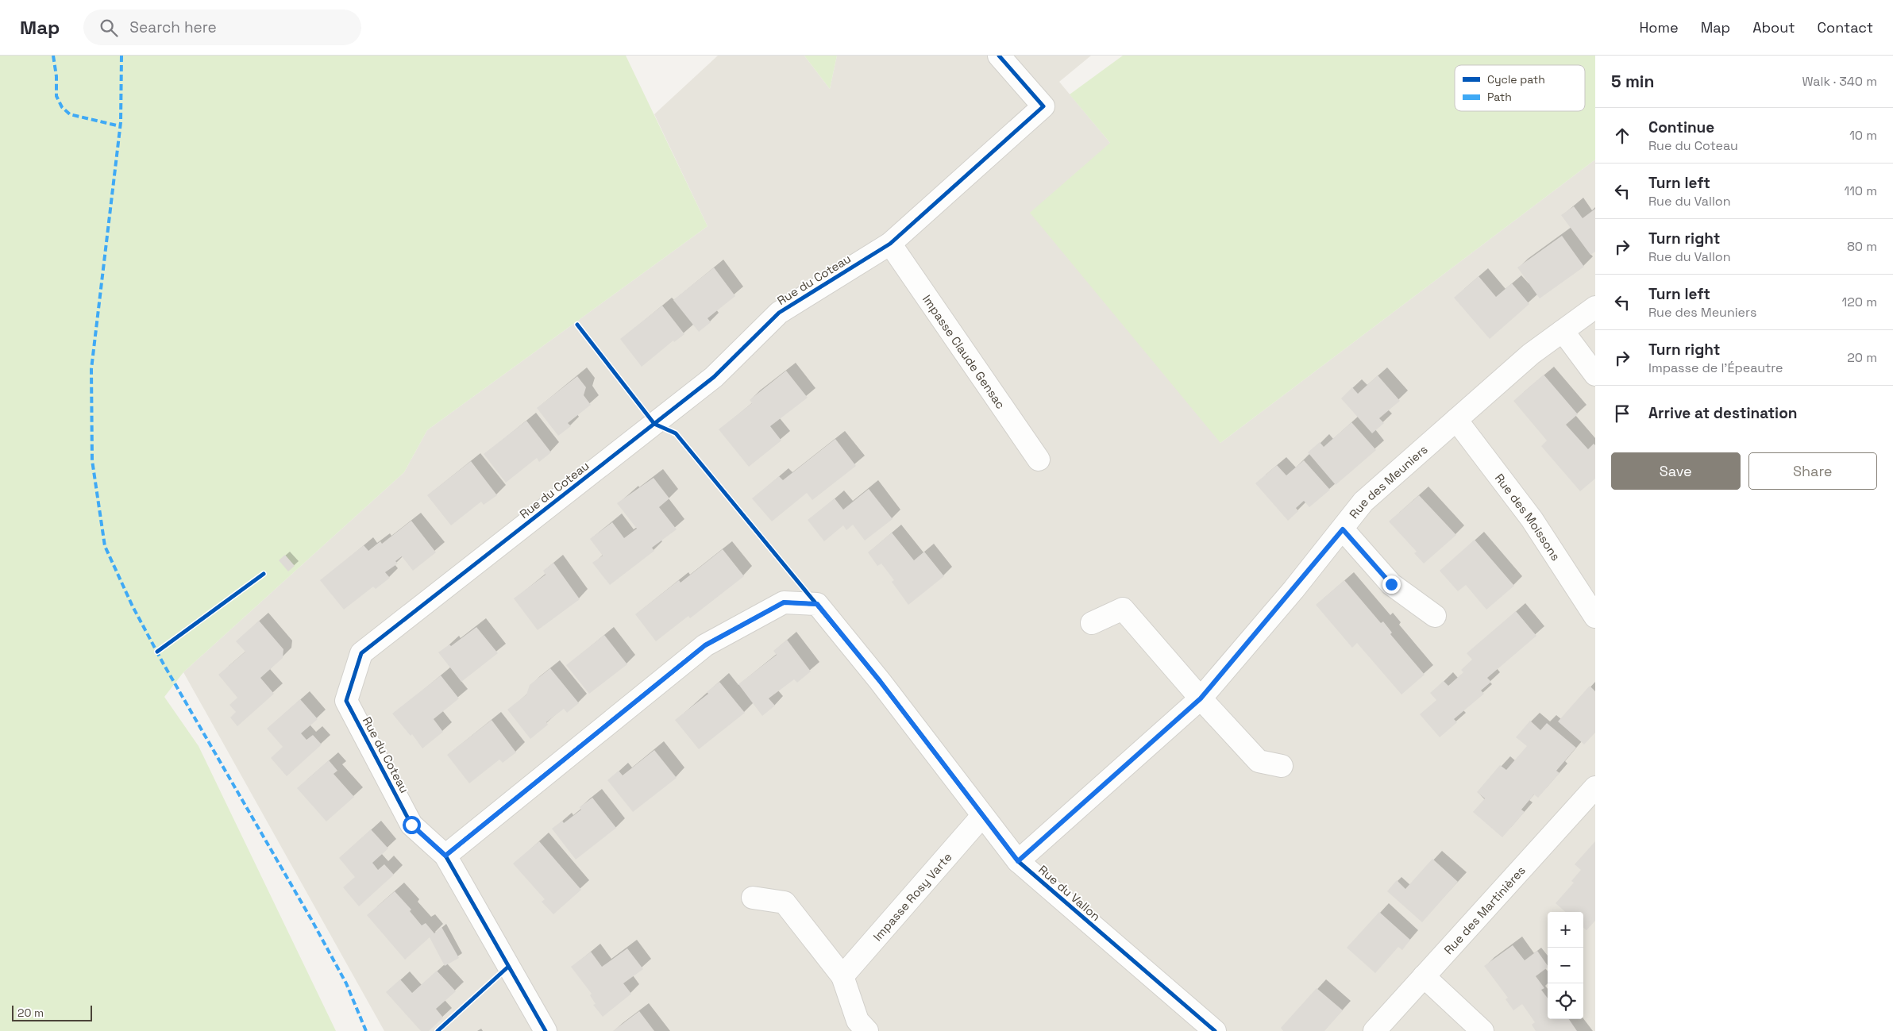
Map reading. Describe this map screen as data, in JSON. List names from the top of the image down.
{
  "streets": {
    "street": [
      "Rue du Coteau",
      "Impasse Claude Gensac",
      "Rue des Meuniers",
      "Rue des Moissons",
      "Rue du Vallon",
      "Impasse Rosy Varte",
      "Rue des Martinières"
    ]
  },
  "crossings": [
    ["Rue du Coteau", "Impasse Claude Gensac"],
    ["Rue du Coteau", "Rue du Vallon"],
    ["Rue des Meuniers", "Rue des Moissons"],
    ["Rue des Meuniers", "Rue du Vallon"],
    ["Rue du Vallon", "Impasse Rosy Varte"]
  ],
  "legend": ["Cycle path", "Path"],
  "scale_bar": "20 m",
  "page": {
    "header": "Map",
    "search": "Search here",
    "nav": [
      "Home",
      "Map",
      "About",
      "Contact"
    ],
    "heading": ["5 min", "Walk · 340 m"],
    "list": [
      ["Continue", "Rue du Coteau", "10 m"],
      ["Turn left", "Rue du Vallon", "110 m"],
      ["Turn right", "Rue du Vallon", "80 m"],
      ["Turn left", "Rue des Meuniers", "120 m"],
      ["Turn right", "Impasse de l'Épeautre", "20 m"],
      "Arrive at destination"
    ],
    "buttons": ["Save", "Share"],
    "map_buttons": ["+", "−"],
    "scale": "20 m"
  }
}
